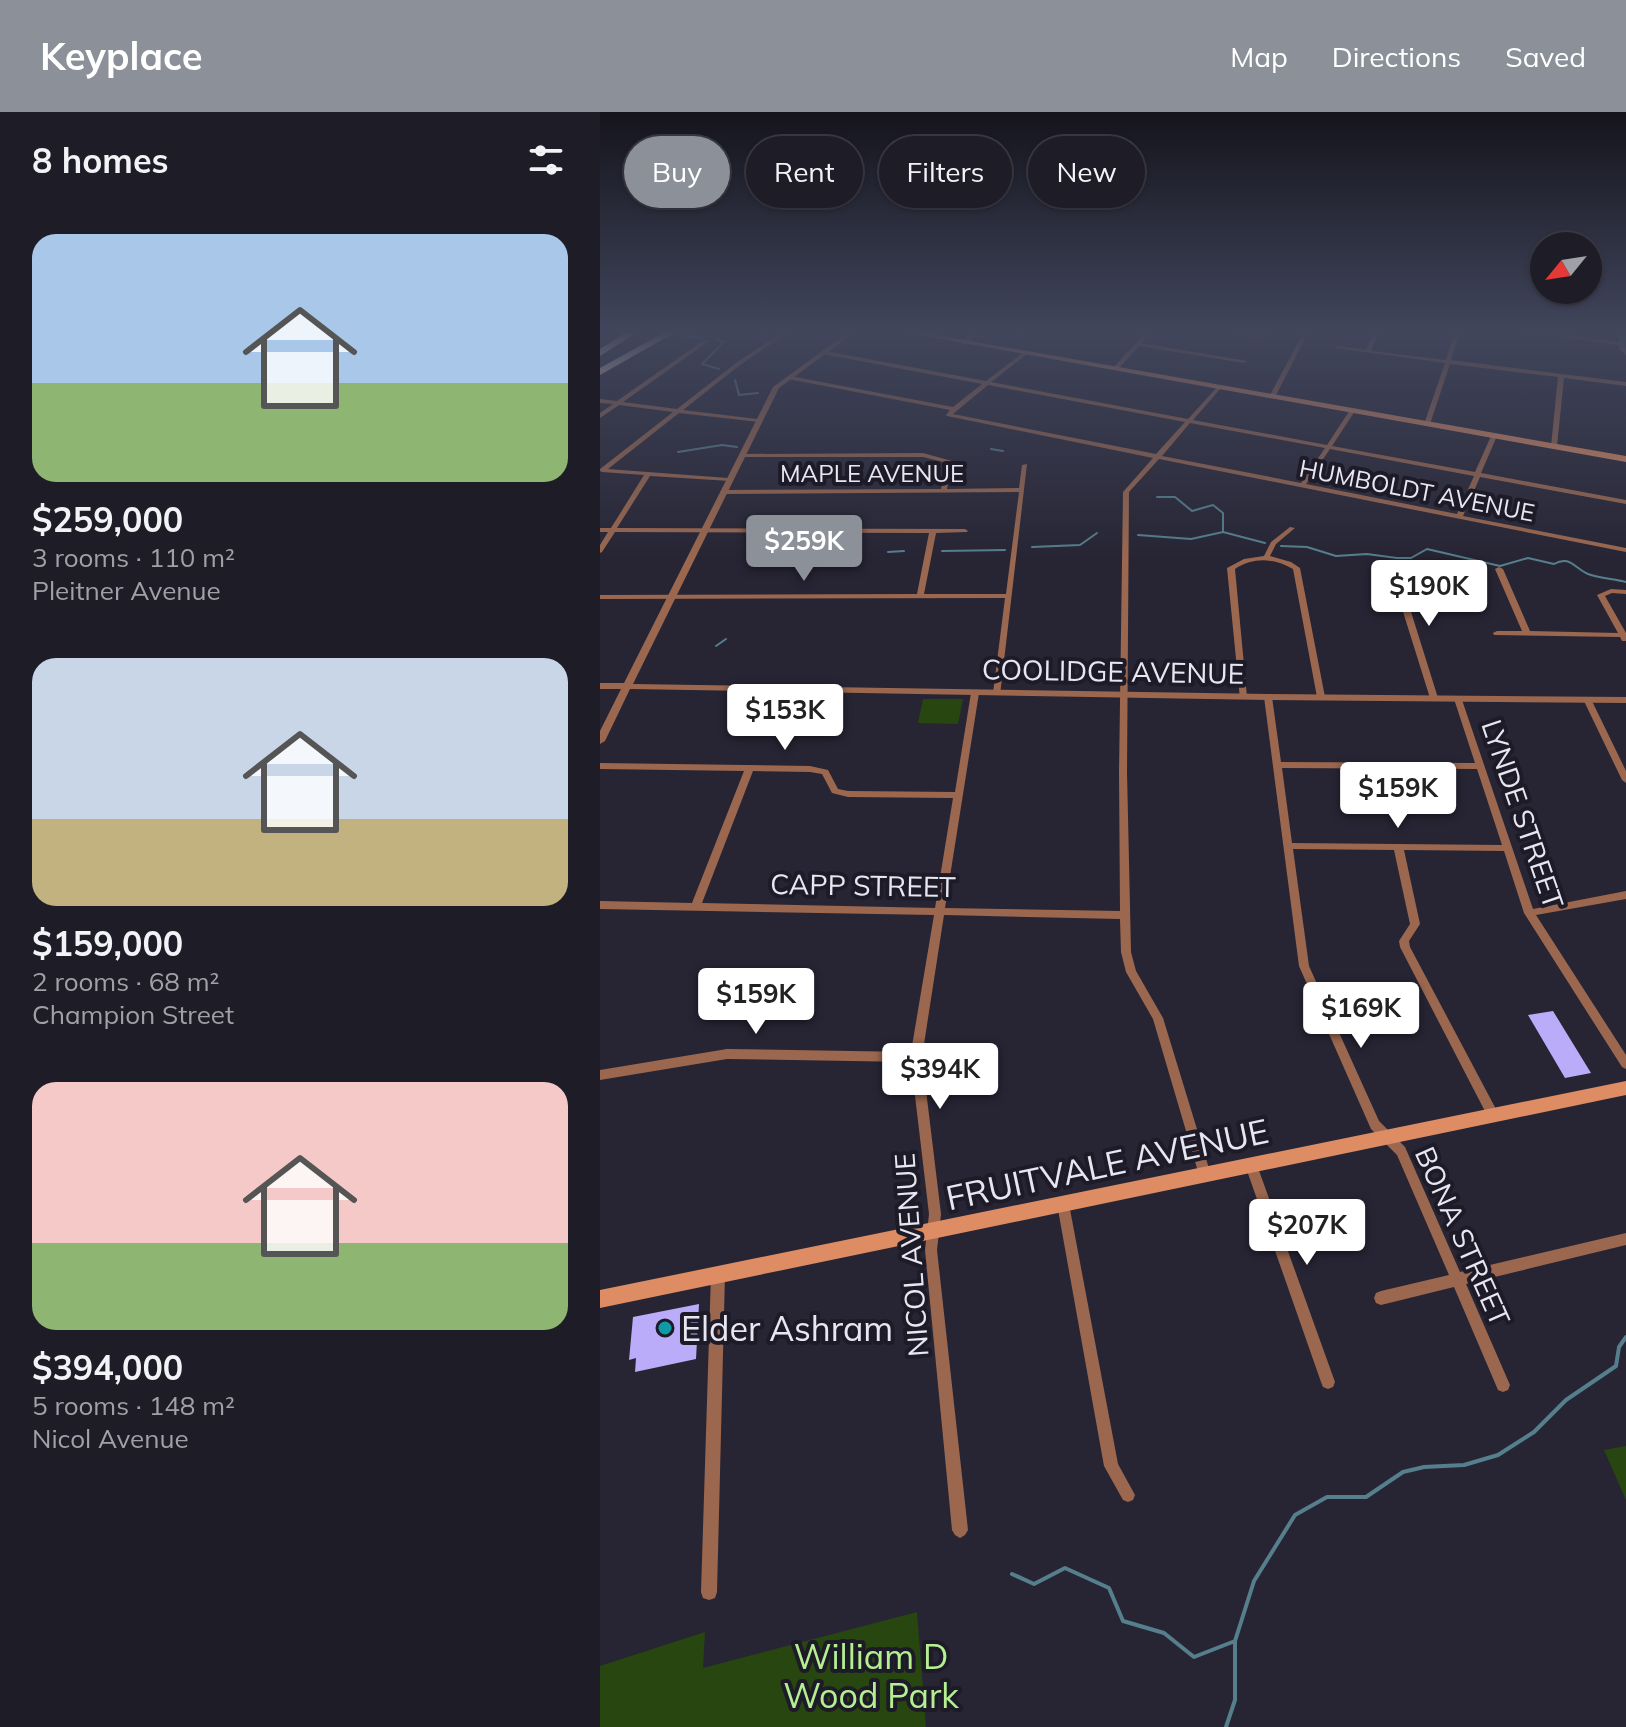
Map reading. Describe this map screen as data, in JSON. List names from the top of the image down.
{
  "streets": {
    "main road": ["FRUITVALE AVENUE"],
    "street": [
      "MAPLE AVENUE",
      "HUMBOLDT AVENUE",
      "COOLIDGE AVENUE",
      "LYNDE STREET",
      "CAPP STREET",
      "BONA STREET",
      "NICOL AVENUE"
    ]
  },
  "crossings": [
    ["COOLIDGE AVENUE", "LYNDE STREET"],
    ["COOLIDGE AVENUE", "BONA STREET"],
    ["COOLIDGE AVENUE", "NICOL AVENUE"],
    ["CAPP STREET", "NICOL AVENUE"],
    ["FRUITVALE AVENUE", "BONA STREET"],
    ["FRUITVALE AVENUE", "NICOL AVENUE"]
  ],
  "parks": ["William D Wood Park"],
  "places": ["Elder Ashram"],
  "north": "bottom left",
  "page": {
    "header": "Keyplace",
    "nav": ["Map", "Directions", "Saved"],
    "heading": "8 homes",
    "chip": [
      "Buy",
      "Rent",
      "Filters",
      "New"
    ],
    "list": [
      {
        "name": "$259,000",
        "note": "3 rooms · 110 m² · Pleitner Avenue"
      },
      {
        "name": "$159,000",
        "note": "2 rooms · 68 m² · Champion Street"
      },
      {
        "name": "$394,000",
        "note": "5 rooms · 148 m² · Nicol Avenue"
      }
    ],
    "price": [
      "$259K",
      "$190K",
      "$153K",
      "$159K",
      "$159K",
      "$169K",
      "$394K",
      "$207K"
    ]
  }
}
